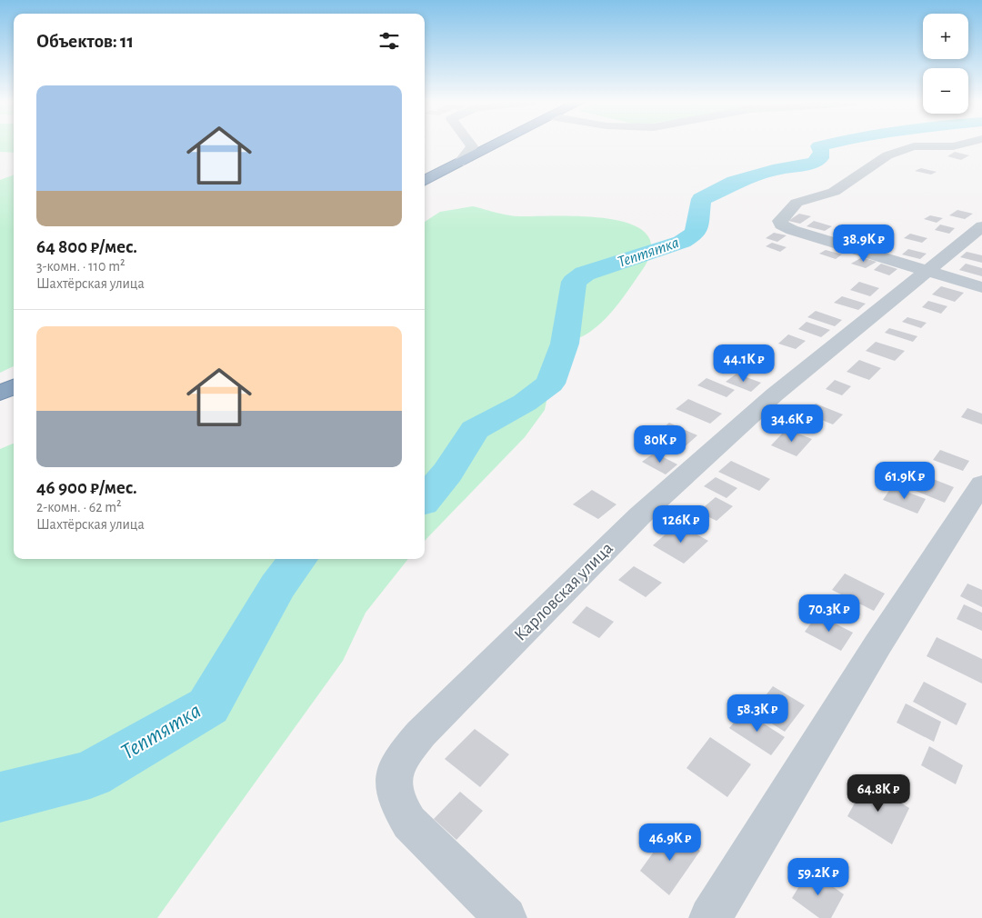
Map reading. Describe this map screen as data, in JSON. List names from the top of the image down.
{
  "streets": {
    "street": ["Карловская улица"]
  },
  "water": ["Тептятка"],
  "page": {
    "map_buttons": ["+", "−"],
    "heading": "Объектов: 11",
    "list": [
      {
        "name": "64 800 ₽/мес.",
        "note": "3-комн. · 110 m² · Шахтёрская улица"
      },
      {
        "name": "46 900 ₽/мес.",
        "note": "2-комн. · 62 m² · Шахтёрская улица"
      }
    ],
    "price": [
      "38.9K ₽",
      "44.1K ₽",
      "34.6K ₽",
      "80K ₽",
      "61.9K ₽",
      "126K ₽",
      "70.3K ₽",
      "58.3K ₽",
      "64.8K ₽",
      "46.9K ₽",
      "59.2K ₽"
    ]
  }
}
